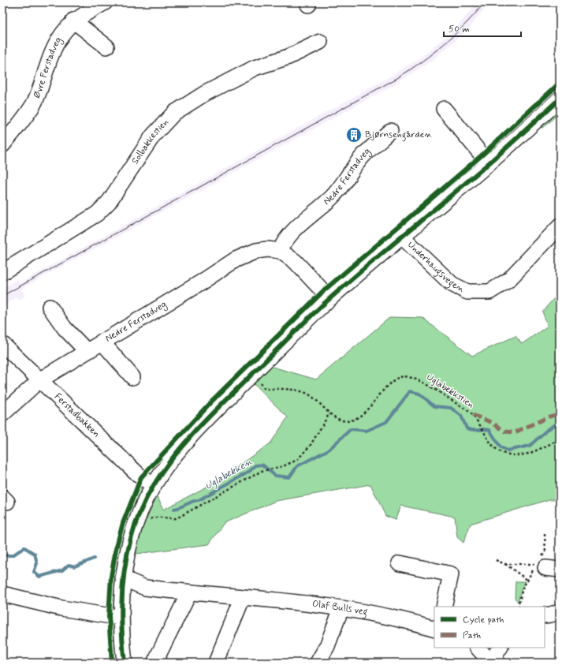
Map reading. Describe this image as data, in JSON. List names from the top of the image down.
{
  "streets": {
    "street": [
      "Øvre Ferstadveg",
      "Solbakkestien",
      "Nedre Ferstadveg",
      "Underhaugsvegen",
      "Ferstadbakken",
      "Olaf Bulls veg"
    ],
    "path": ["Uglabekkstien"]
  },
  "crossings": [
    ["Nedre Ferstadveg", "Ferstadbakken"]
  ],
  "water": ["Uglabekken"],
  "places": {
    "building": ["Bjørnsengården"]
  },
  "legend": ["Cycle path", "Path"],
  "scale_bar": "50 m"
}
